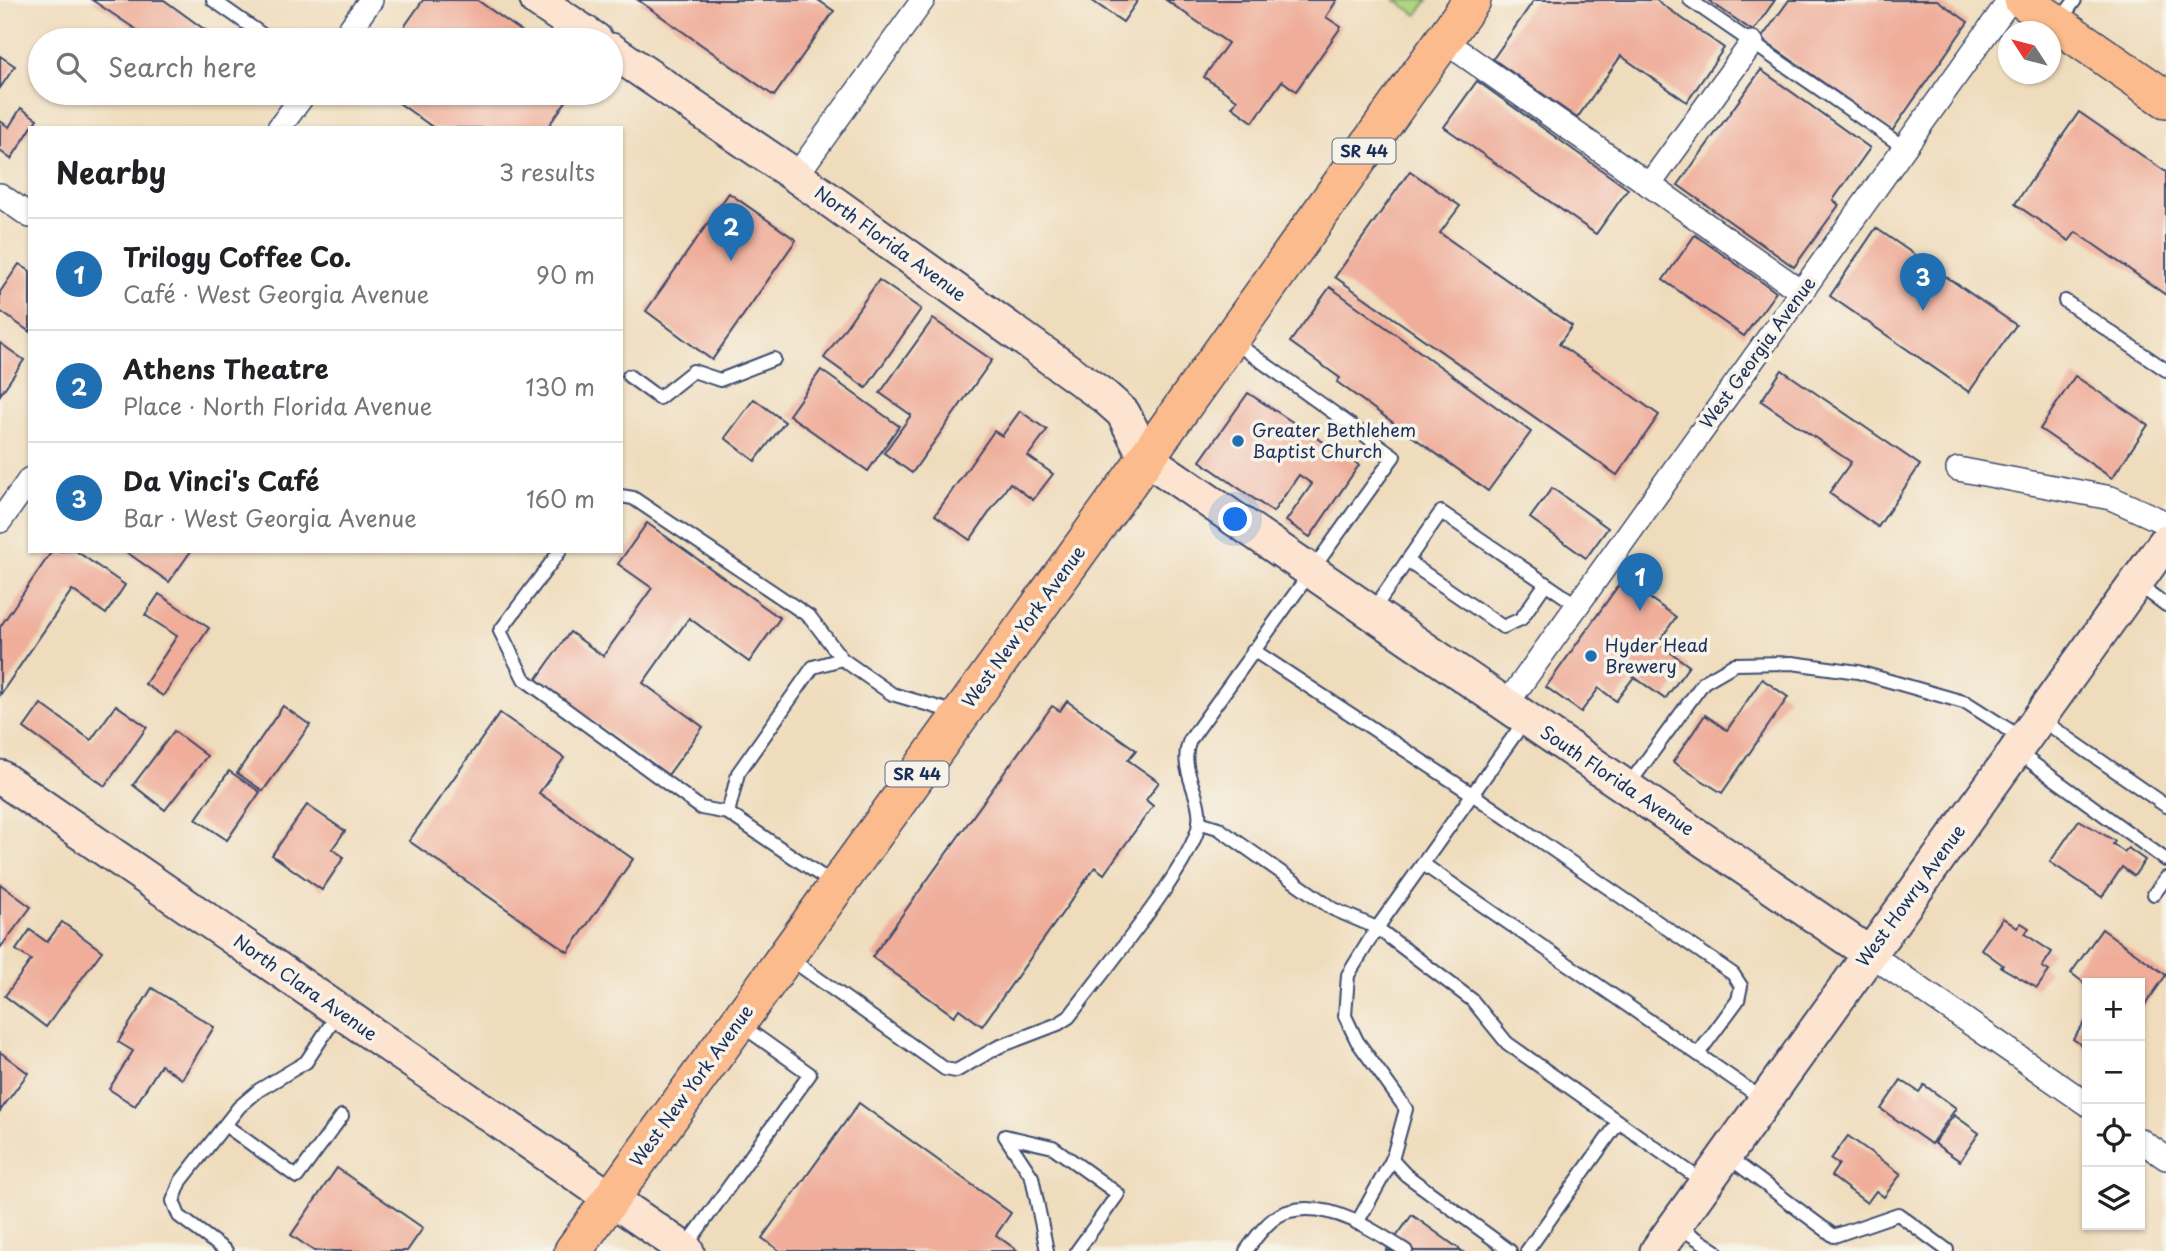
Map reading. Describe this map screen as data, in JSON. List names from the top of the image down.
{
  "streets": {
    "main road": ["SR 44", "West New York Avenue"],
    "street": [
      "North Florida Avenue",
      "West Georgia Avenue",
      "South Florida Avenue",
      "West Howry Avenue",
      "North Clara Avenue"
    ]
  },
  "crossings": [
    ["North Florida Avenue", "West New York Avenue"],
    ["North Florida Avenue", "South Florida Avenue"],
    ["West Georgia Avenue", "South Florida Avenue"],
    ["West New York Avenue", "South Florida Avenue"],
    ["West New York Avenue", "North Clara Avenue"],
    ["South Florida Avenue", "West Howry Avenue"]
  ],
  "places": ["Greater Bethlehem Baptist Church", "Hyder Head Brewery"],
  "north": "top left",
  "page": {
    "search": "Search here",
    "heading": ["Nearby", "3 results"],
    "pins": ["2", "3", "1"],
    "list": [
      {
        "mark": "1",
        "name": "Trilogy Coffee Co.",
        "note": "Café · West Georgia Avenue",
        "value": "90 m"
      },
      {
        "mark": "2",
        "name": "Athens Theatre",
        "note": "Place · North Florida Avenue",
        "value": "130 m"
      },
      {
        "mark": "3",
        "name": "Da Vinci's Café",
        "note": "Bar · West Georgia Avenue",
        "value": "160 m"
      }
    ],
    "map_buttons": ["+", "−"]
  }
}
